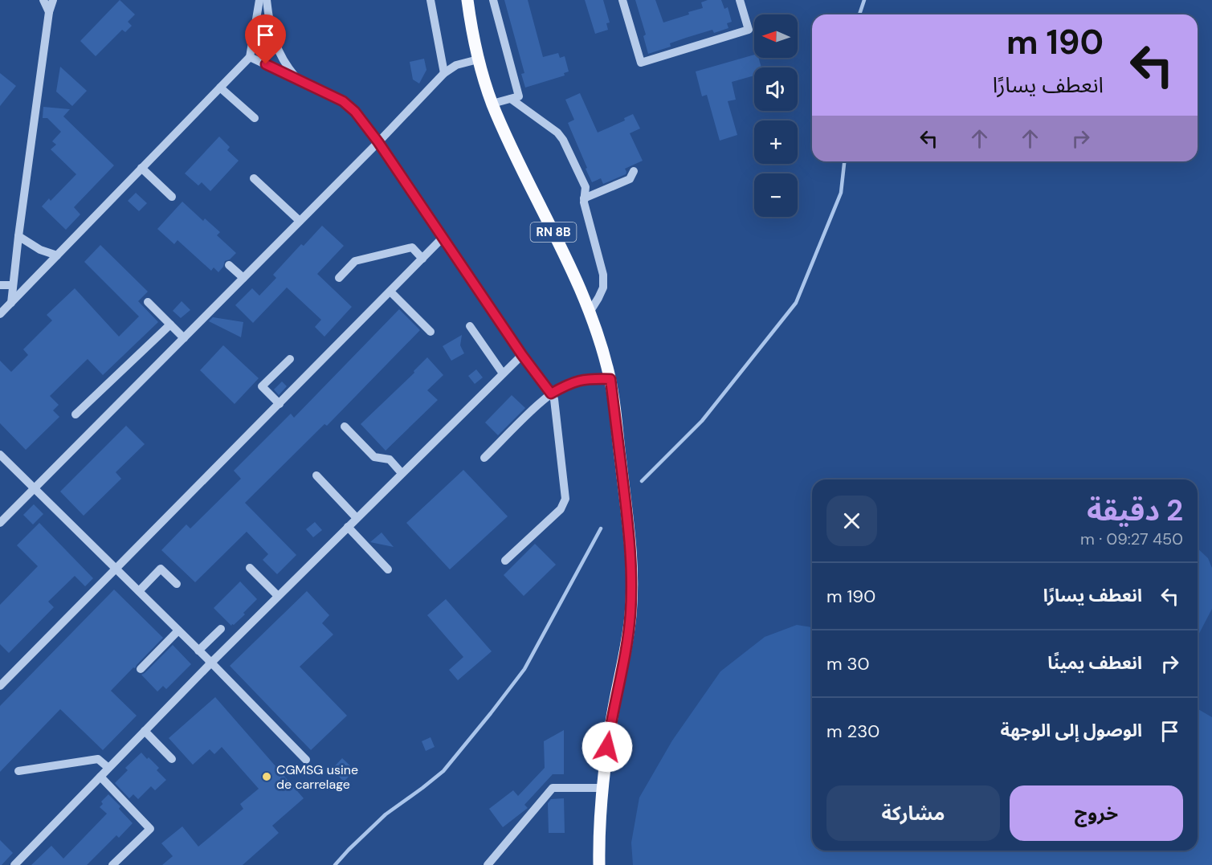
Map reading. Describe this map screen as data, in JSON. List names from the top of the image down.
{
  "streets": {
    "main road": ["RN 8B"]
  },
  "places": ["CGMSG usine de carrelage"],
  "north": "left",
  "page": {
    "map_buttons": ["+", "−"],
    "turn": ["190 m", "انعطف يسارًا"],
    "heading": ["2 دقيقة", "450 m · 09:27"],
    "list": [
      {
        "name": "انعطف يسارًا",
        "value": "190 m"
      },
      {
        "name": "انعطف يمينًا",
        "value": "30 m"
      },
      {
        "name": "الوصول إلى الوجهة",
        "value": "230 m"
      }
    ],
    "buttons": ["خروج", "مشاركة"]
  }
}
